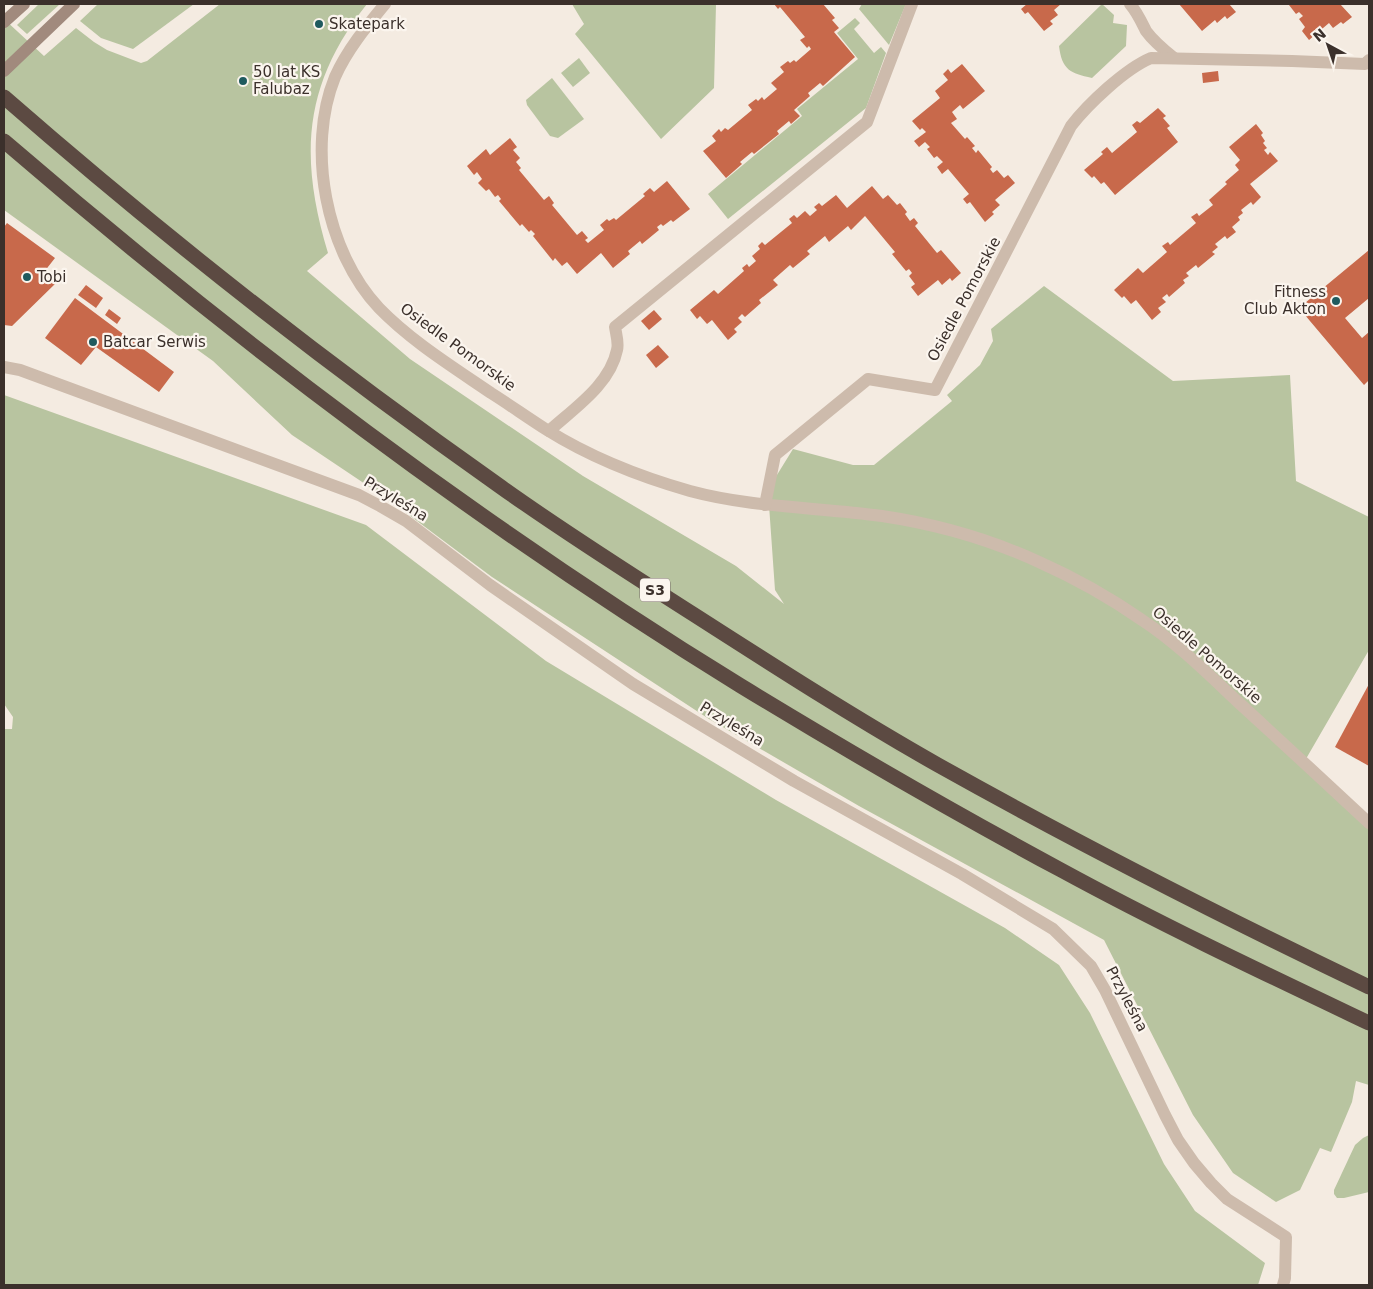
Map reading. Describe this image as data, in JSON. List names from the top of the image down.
{
  "streets": {
    "highway": ["S3"],
    "street": ["Osiedle Pomorskie", "Przyleśna"]
  },
  "places": [
    "Skatepark",
    "50 lat KS Falubaz",
    "Tobi",
    "Fitness Club Akton",
    "Batcar Serwis"
  ],
  "north": "top left"
}
